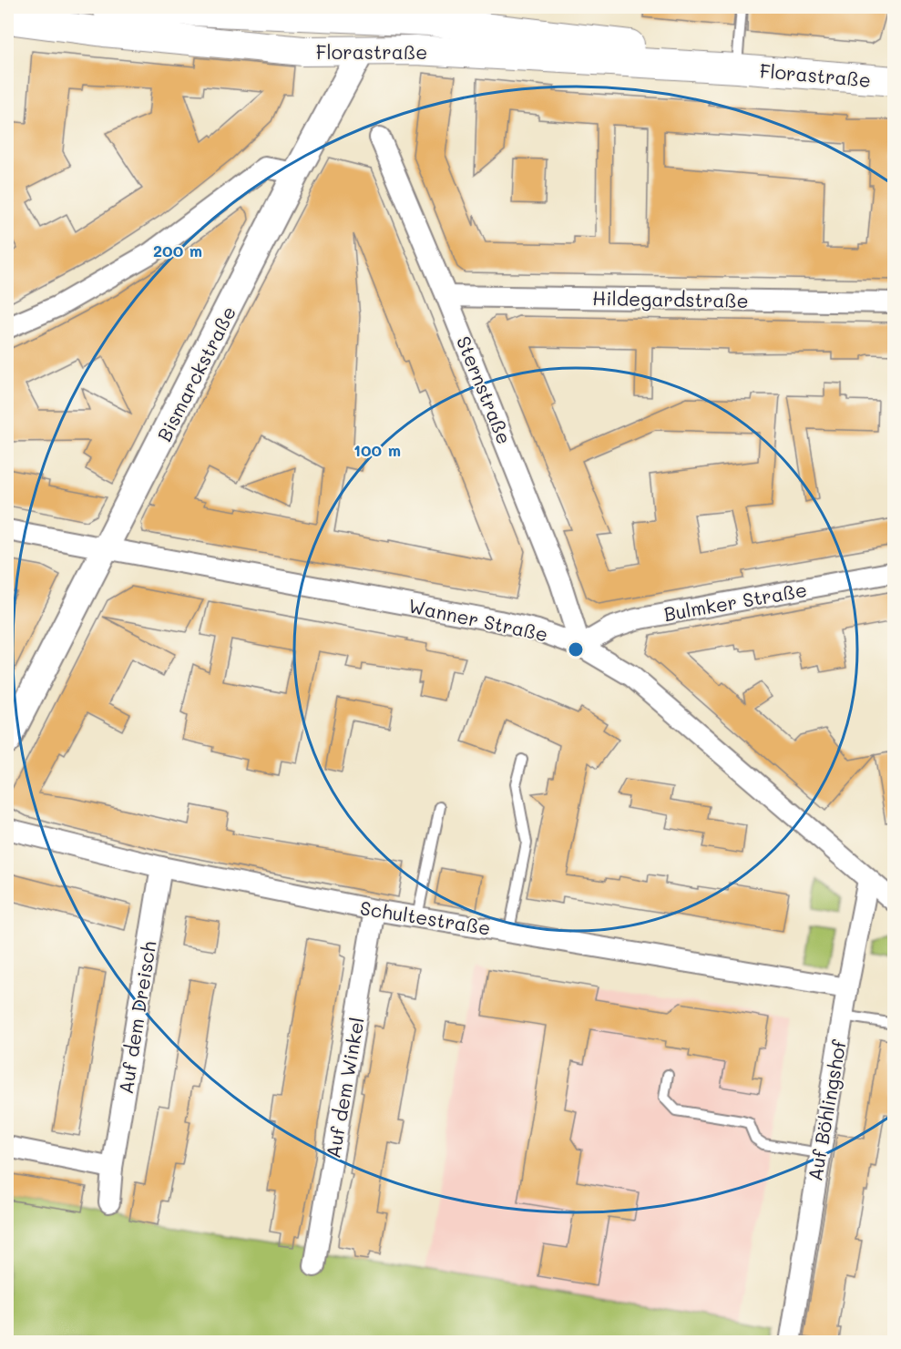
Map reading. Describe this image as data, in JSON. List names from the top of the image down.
{
  "streets": {
    "main road": ["Florastraße", "Bismarckstraße"],
    "street": [
      "Hildegardstraße",
      "Sternstraße",
      "Bulmker Straße",
      "Wanner Straße",
      "Schultestraße",
      "Auf dem Dreisch",
      "Auf dem Winkel",
      "Auf Böhlingshof"
    ]
  },
  "crossings": [
    ["Florastraße", "Bismarckstraße"],
    ["Hildegardstraße", "Sternstraße"],
    ["Bismarckstraße", "Wanner Straße"],
    ["Sternstraße", "Bulmker Straße"],
    ["Sternstraße", "Wanner Straße"],
    ["Bulmker Straße", "Wanner Straße"],
    ["Wanner Straße", "Auf Böhlingshof"],
    ["Schultestraße", "Auf dem Dreisch"],
    ["Schultestraße", "Auf dem Winkel"],
    ["Schultestraße", "Auf Böhlingshof"]
  ],
  "rings": ["200 m", "100 m"]
}
